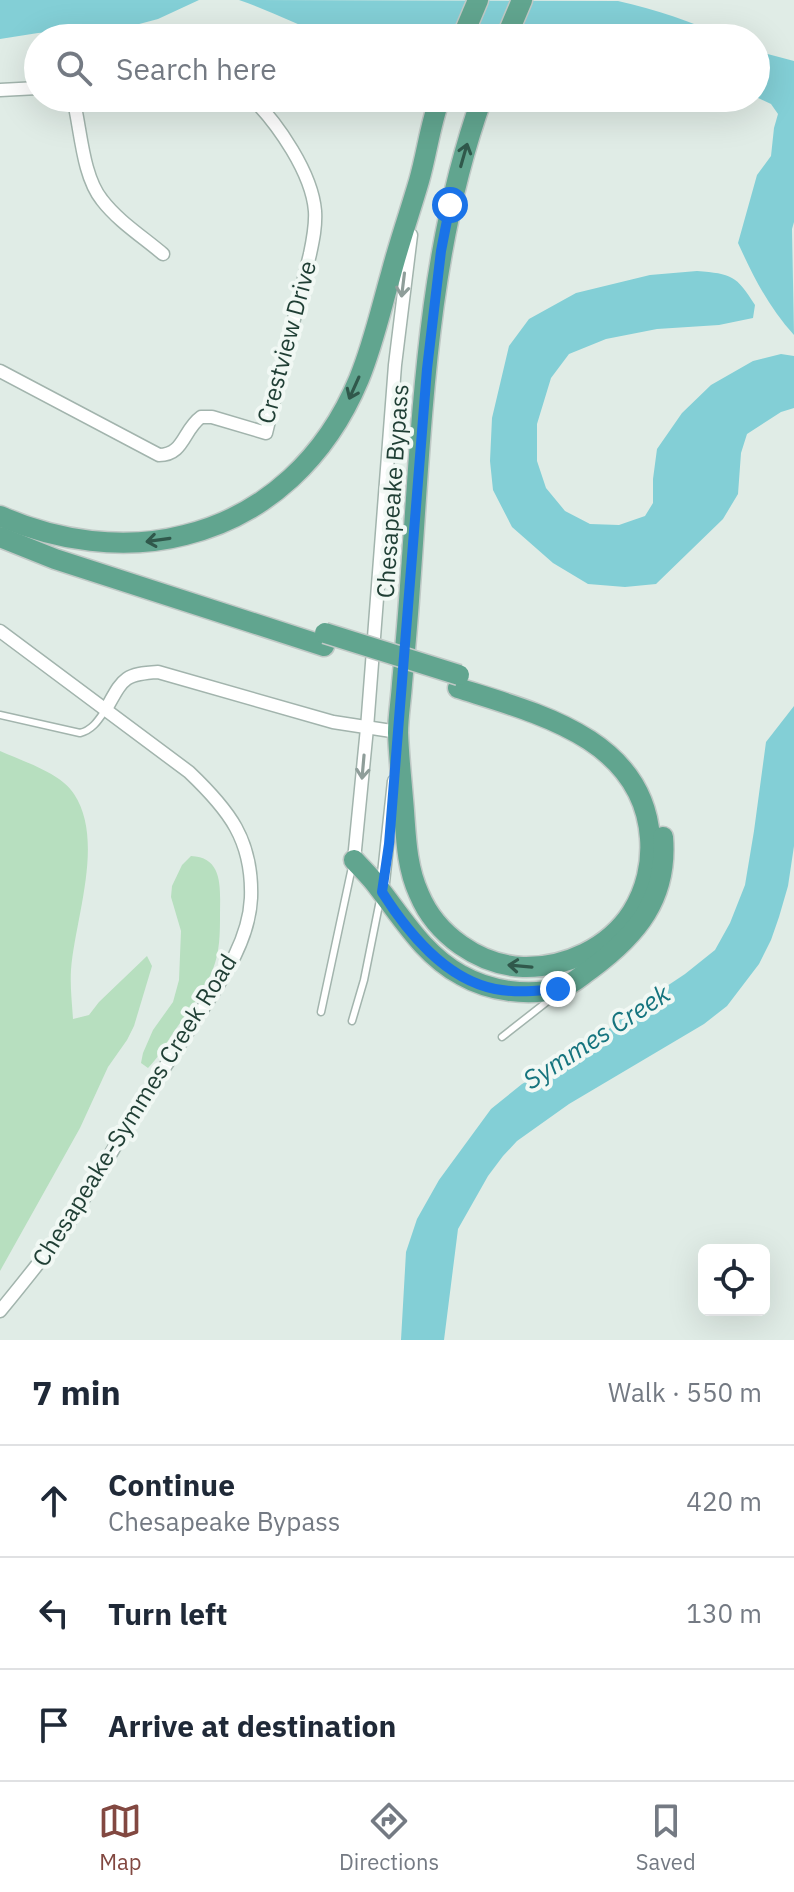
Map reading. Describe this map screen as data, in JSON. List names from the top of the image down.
{
  "streets": {
    "main road": ["Chesapeake Bypass"],
    "street": ["Crestview Drive", "Chesapeake-Symmes Creek Road"]
  },
  "water": ["Symmes Creek"],
  "page": {
    "search": "Search here",
    "heading": ["7 min", "Walk · 550 m"],
    "list": [
      ["Continue", "Chesapeake Bypass", "420 m"],
      ["Turn left", "130 m"],
      "Arrive at destination"
    ],
    "nav": ["Map", "Directions", "Saved"]
  }
}
